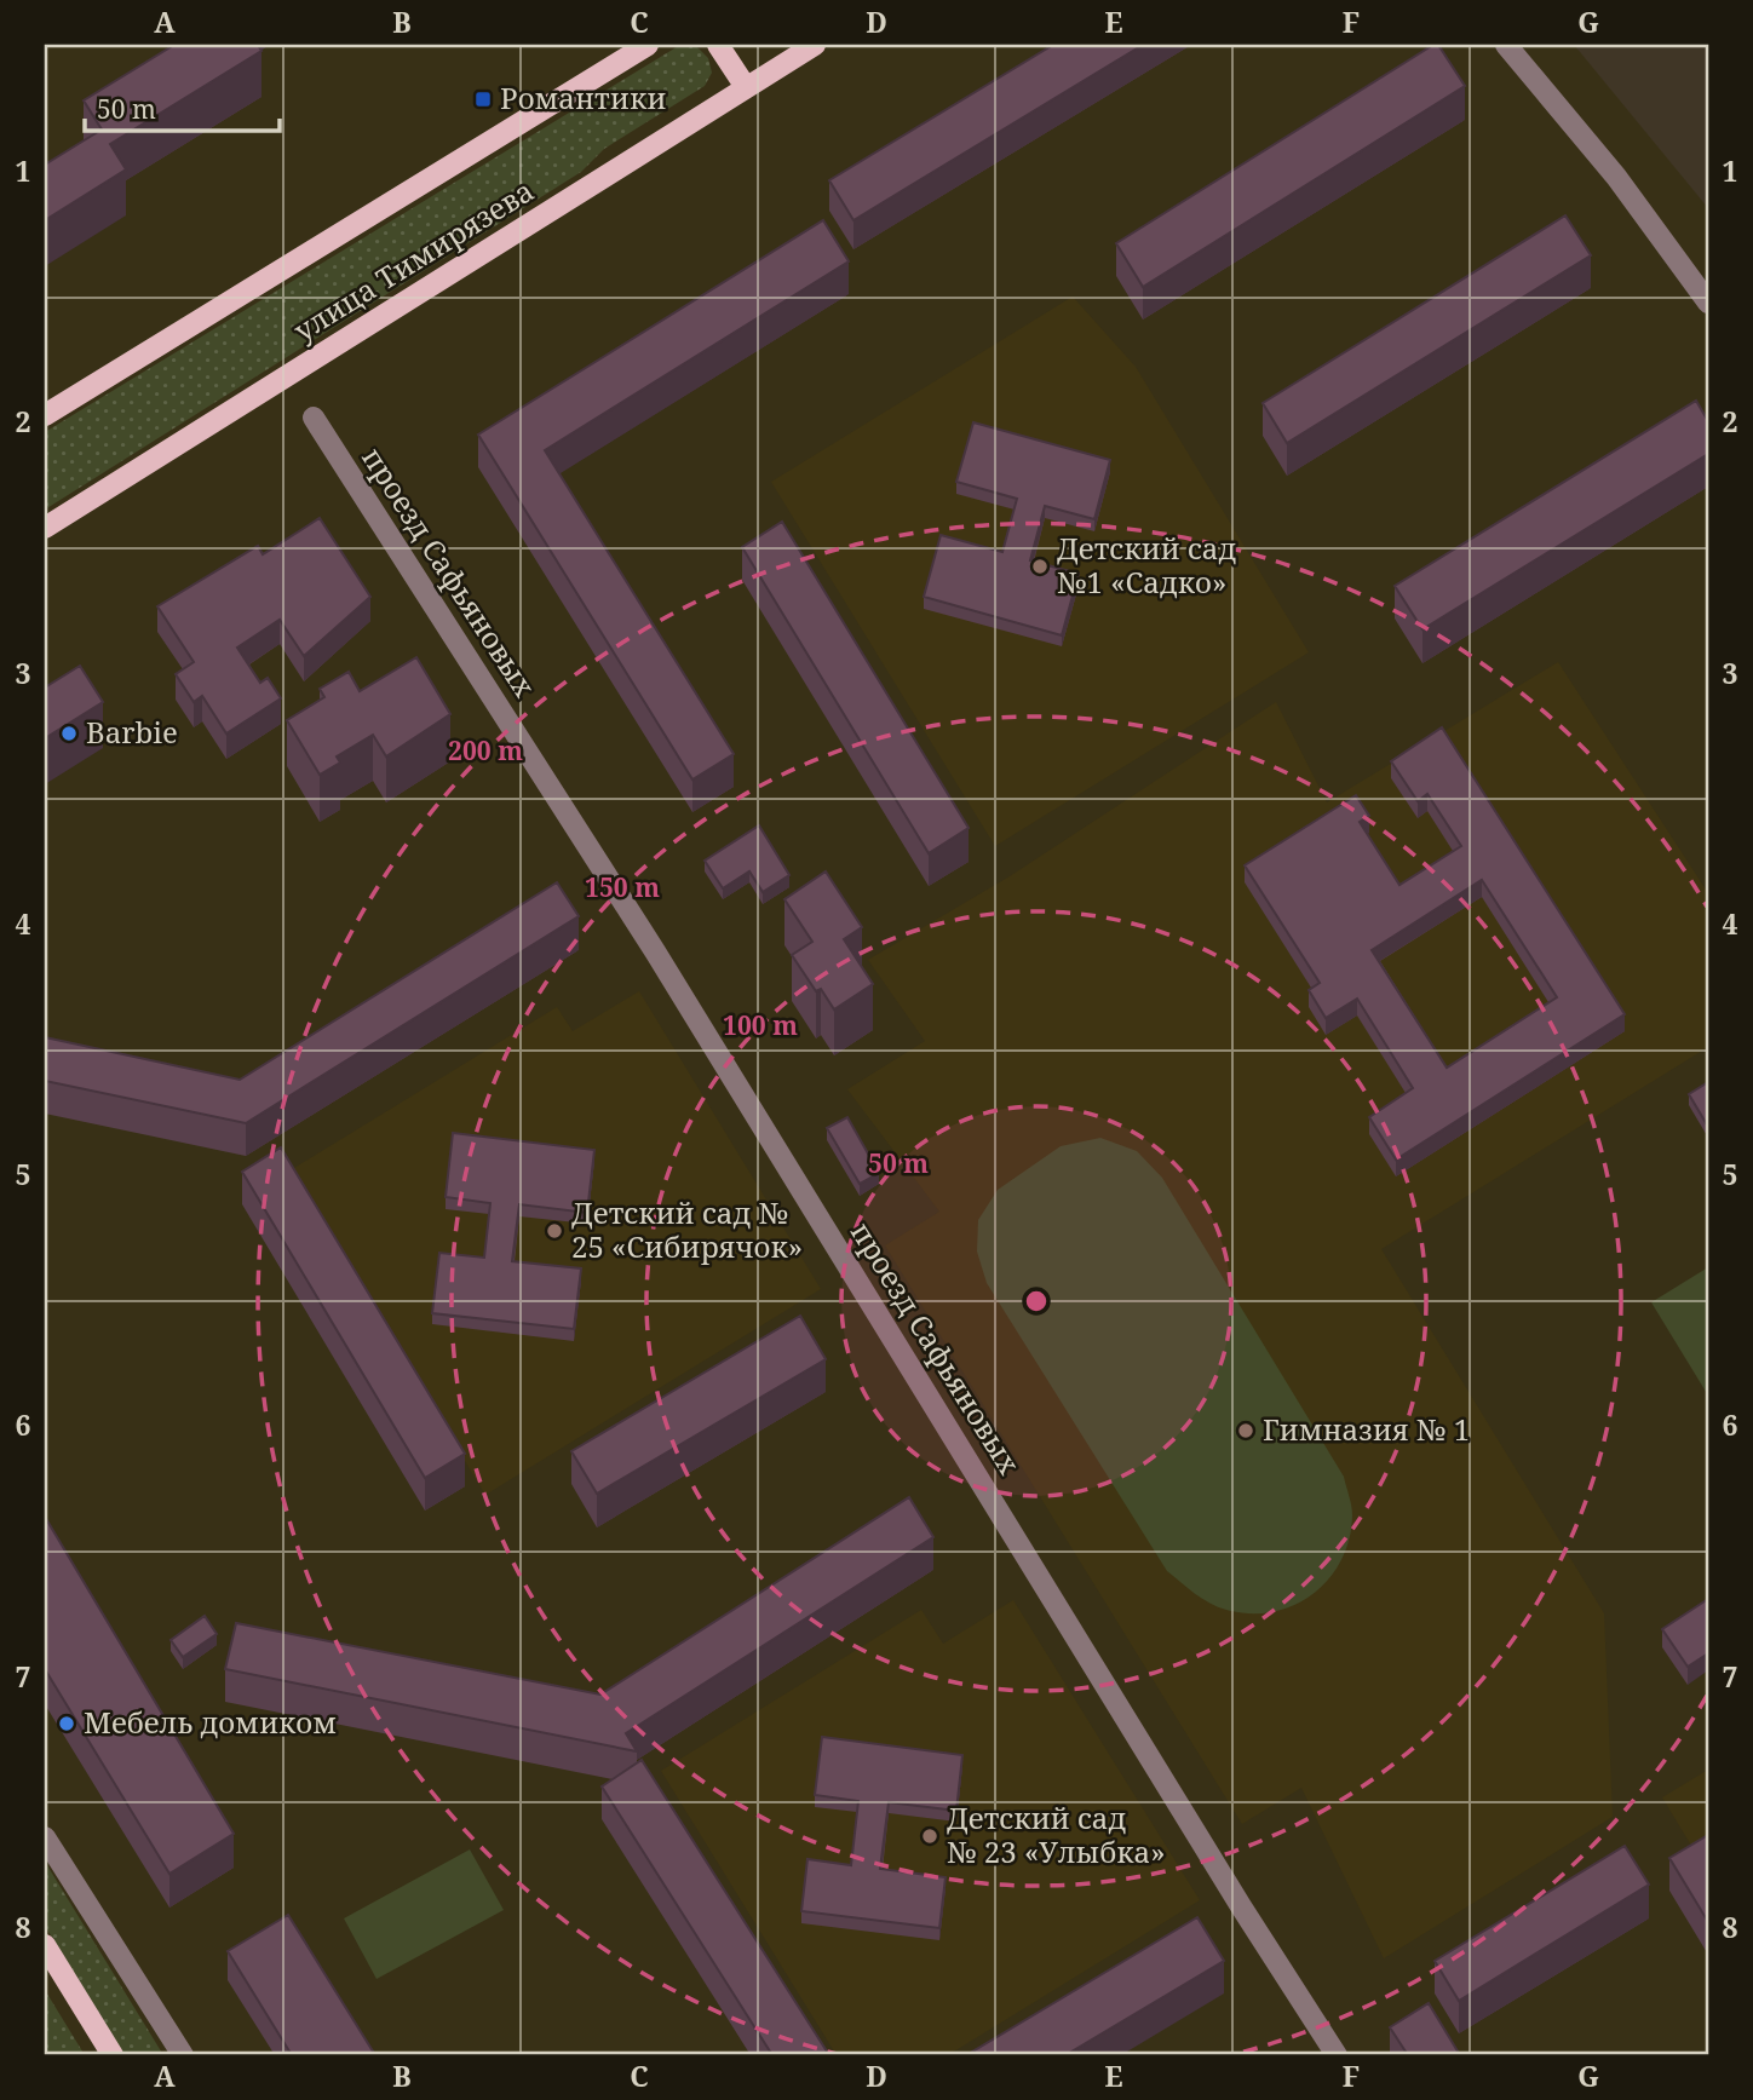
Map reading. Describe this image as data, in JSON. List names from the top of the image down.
{
  "streets": {
    "main road": ["улица Тимирязева"],
    "street": ["проезд Сафьяновых"]
  },
  "places": {
    "transit": ["Романтики"],
    "other": [
      "Детский сад №1 «Cадко»",
      "Barbie",
      "Детский сад № 25 «Сибирячок»",
      "Гимназия № 1",
      "Мебель домиком",
      "Детский сад № 23 «Улыбка»"
    ]
  },
  "scale_bar": "50 m",
  "grid": {
    "columns": [
      "A",
      "B",
      "C",
      "D",
      "E",
      "F",
      "G"
    ],
    "rows": [
      "1",
      "2",
      "3",
      "4",
      "5",
      "6",
      "7",
      "8"
    ]
  },
  "rings": [
    "200 m",
    "150 m",
    "100 m",
    "50 m"
  ]
}
